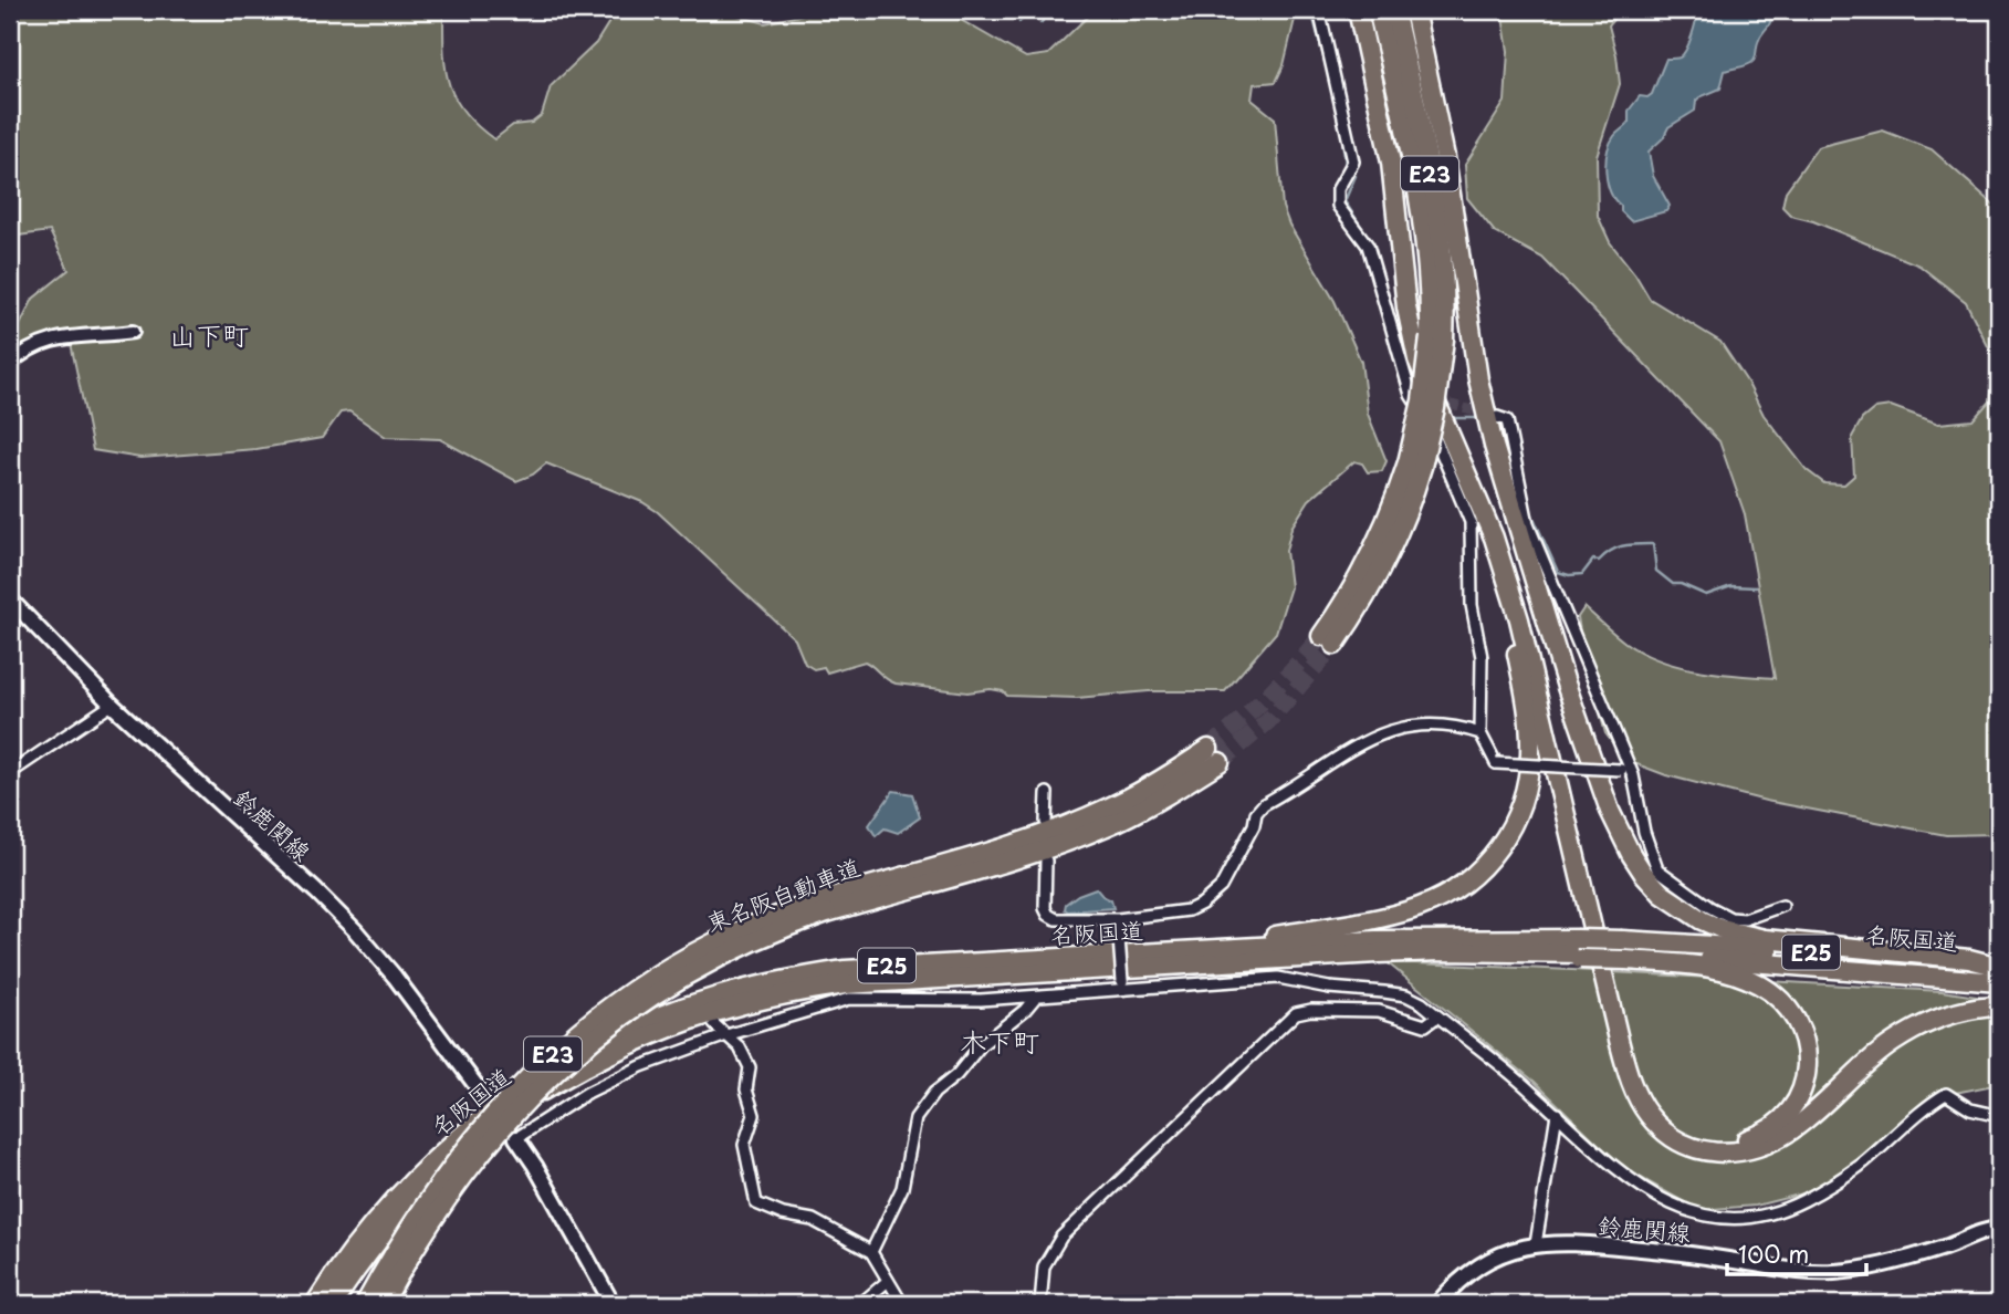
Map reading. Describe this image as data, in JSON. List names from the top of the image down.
{
  "streets": {
    "highway": [
      "E23",
      "東名阪自動車道",
      "名阪国道",
      "E25"
    ],
    "main road": ["鈴鹿関線"]
  },
  "districts": ["山下町", "木下町"],
  "scale_bar": "100 m"
}
